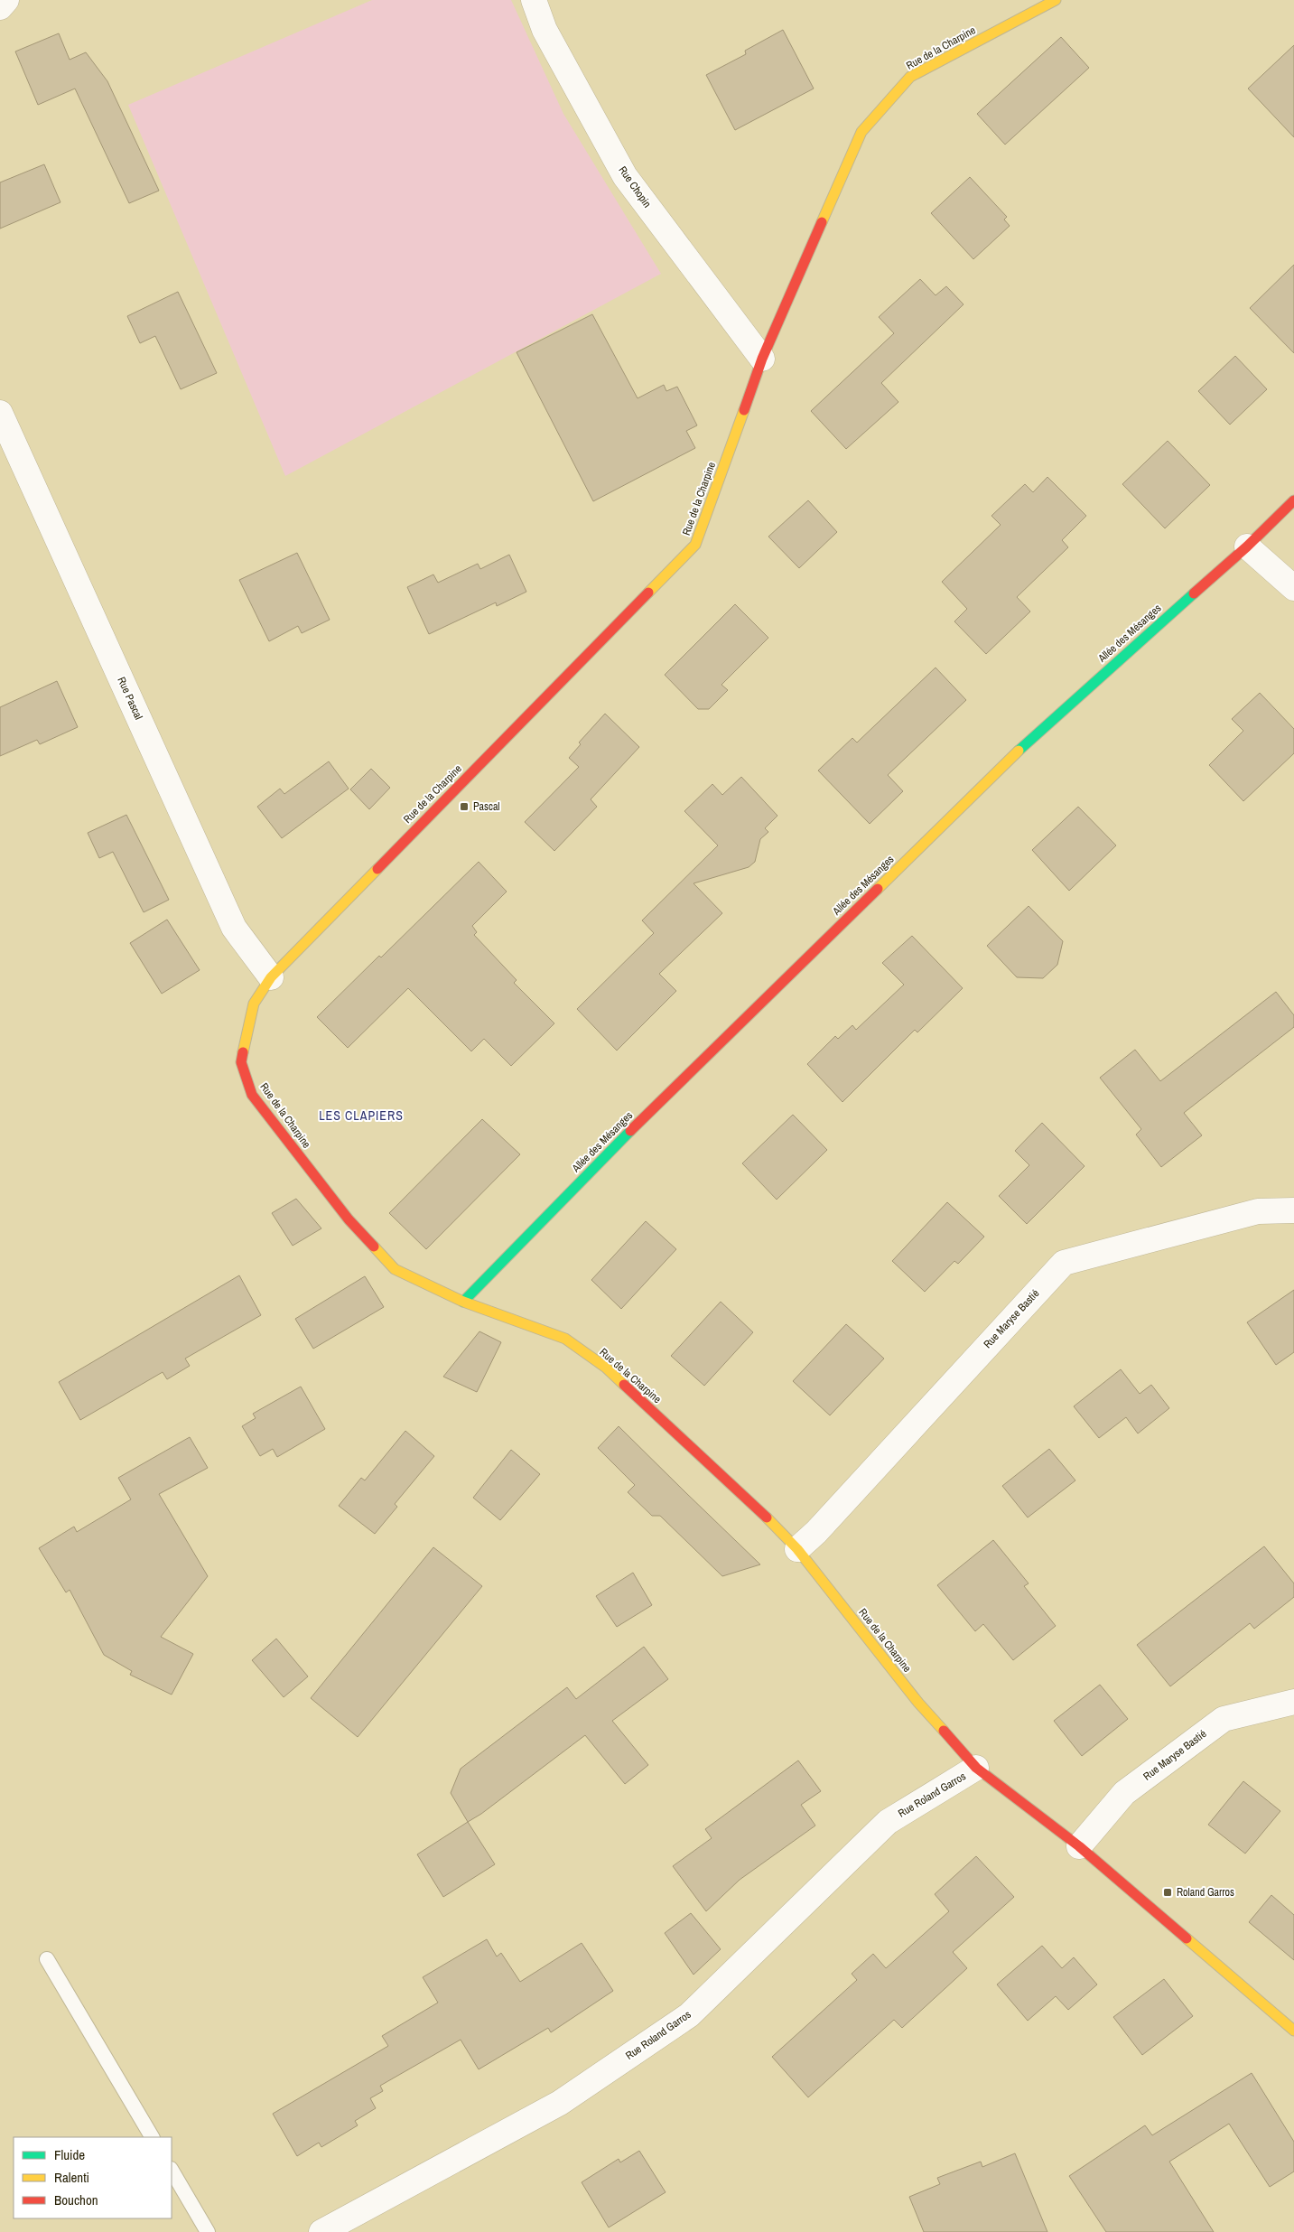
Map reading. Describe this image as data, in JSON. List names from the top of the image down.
{
  "streets": {
    "street": [
      "Rue de la Charpine",
      "Rue Chopin",
      "Allée des Mésanges",
      "Rue Pascal",
      "Rue Maryse Bastié",
      "Rue Roland Garros"
    ]
  },
  "crossings": [
    ["Rue de la Charpine", "Rue Chopin"],
    ["Rue de la Charpine", "Allée des Mésanges"],
    ["Rue de la Charpine", "Rue Pascal"],
    ["Rue de la Charpine", "Rue Maryse Bastié"],
    ["Rue de la Charpine", "Rue Roland Garros"]
  ],
  "districts": ["LES CLAPIERS"],
  "places": {
    "transit": ["Pascal", "Roland Garros"]
  },
  "legend": ["Fluide", "Ralenti", "Bouchon"]
}
